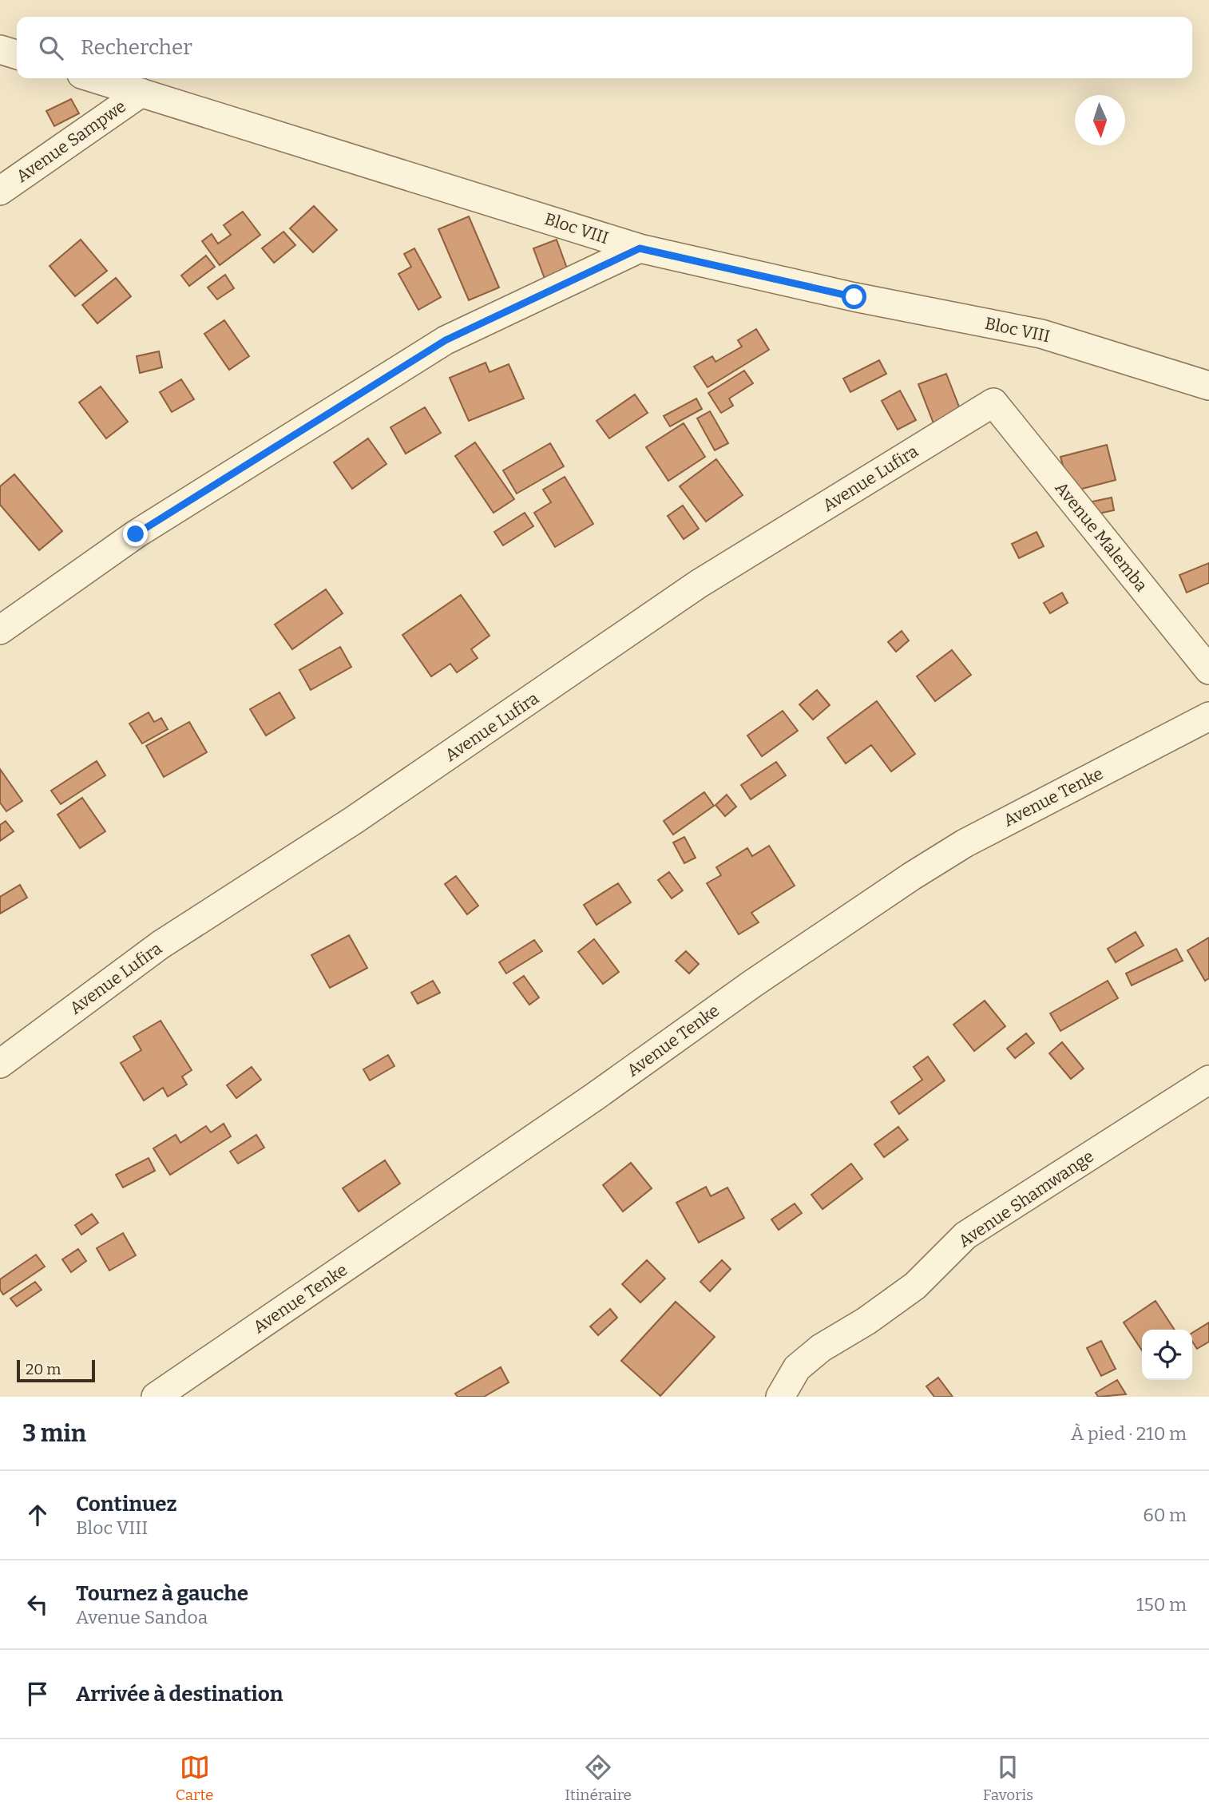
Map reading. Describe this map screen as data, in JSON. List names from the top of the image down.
{
  "streets": {
    "street": [
      "Avenue Sampwe",
      "Bloc VIII",
      "Avenue Lufira",
      "Avenue Malemba",
      "Avenue Tenke",
      "Avenue Shamwange"
    ]
  },
  "crossings": [
    ["Avenue Sampwe", "Bloc VIII"],
    ["Avenue Lufira", "Avenue Malemba"]
  ],
  "scale_bar": "20 m",
  "north": "bottom",
  "page": {
    "search": "Rechercher",
    "scale": "20 m",
    "heading": ["3 min", "À pied · 210 m"],
    "list": [
      ["Continuez", "Bloc VIII", "60 m"],
      ["Tournez à gauche", "Avenue Sandoa", "150 m"],
      "Arrivée à destination"
    ],
    "nav": ["Carte", "Itinéraire", "Favoris"]
  }
}
